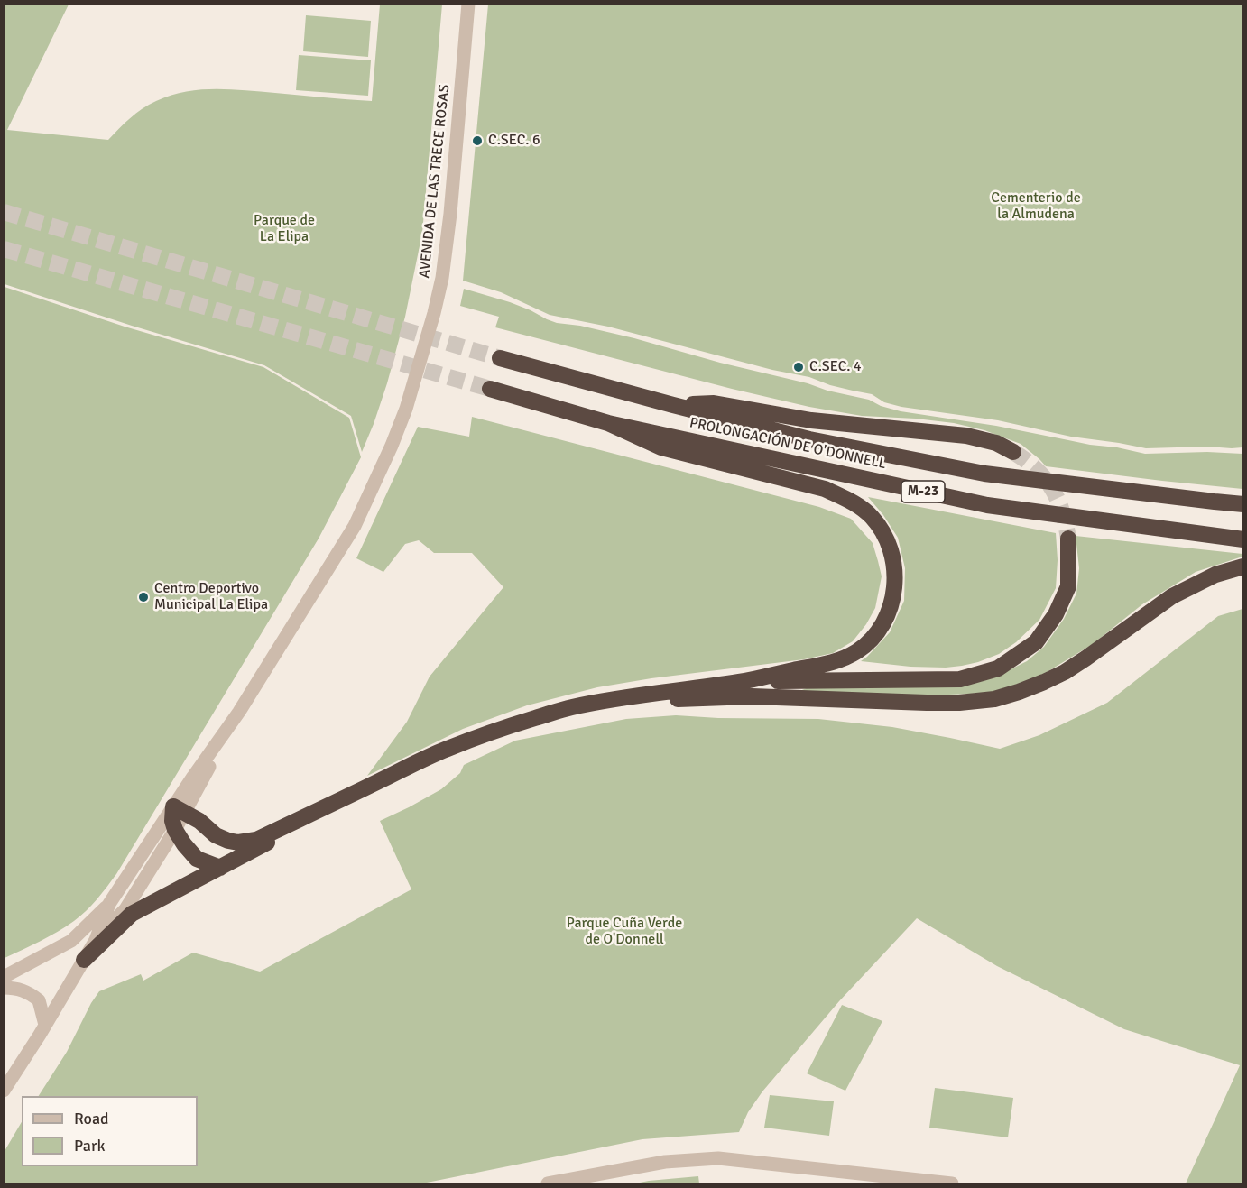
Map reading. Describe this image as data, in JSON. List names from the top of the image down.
{
  "streets": {
    "highway": ["PROLONGACIÓN DE O'DONNELL", "M-23"],
    "street": ["AVENIDA DE LAS TRECE ROSAS"]
  },
  "parks": ["Cementerio de la Almudena", "Parque de La Elipa", "Parque Cuña Verde de O'Donnell"],
  "places": ["C.SEC. 6", "C.SEC. 4", "Centro Deportivo Municipal La Elipa"],
  "legend": ["Road", "Park"]
}
